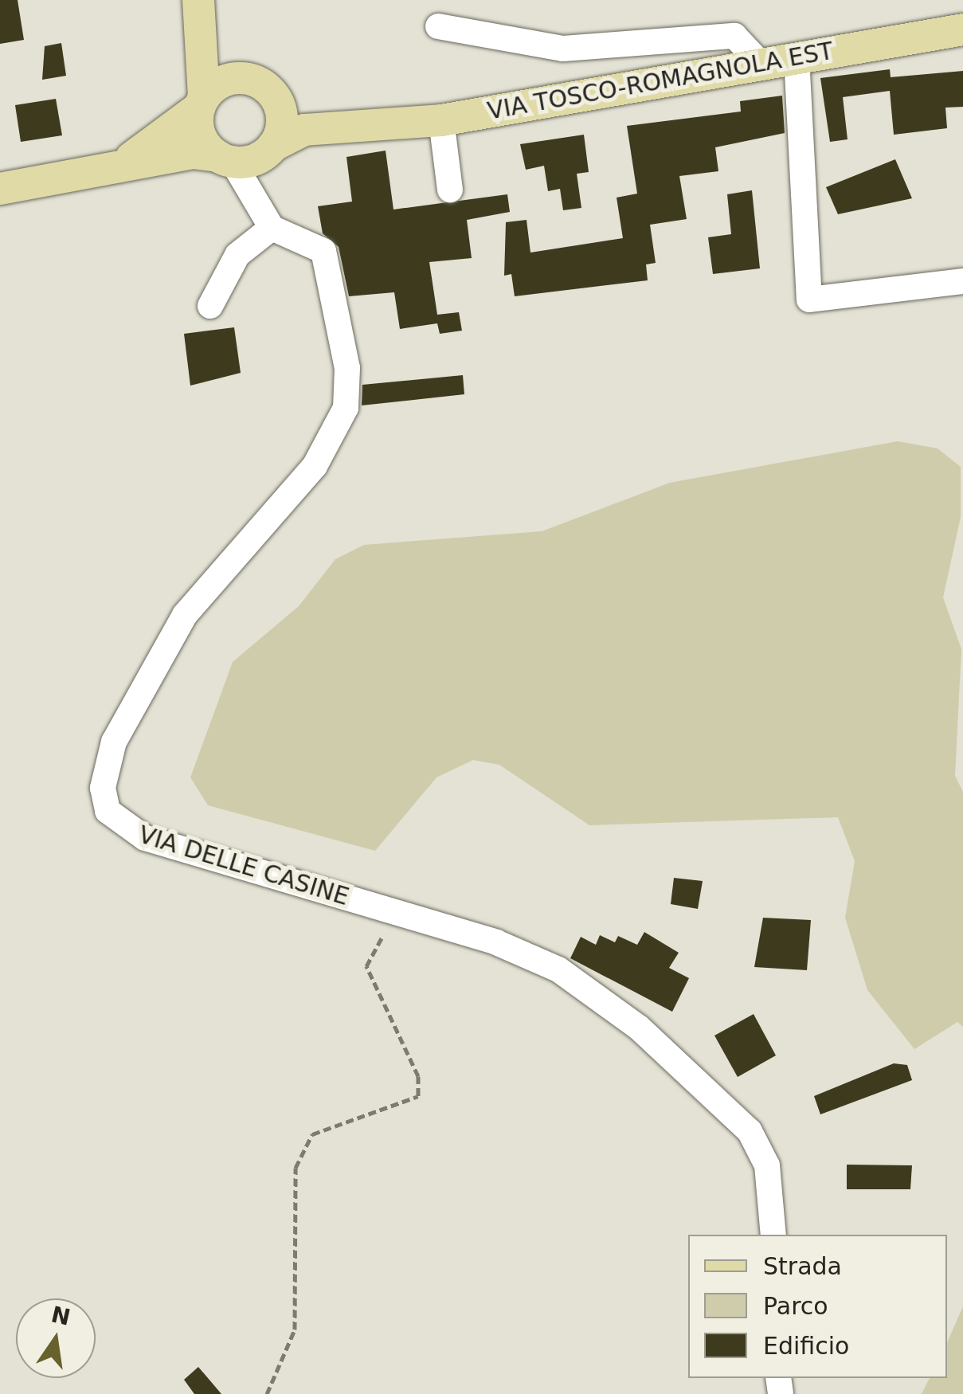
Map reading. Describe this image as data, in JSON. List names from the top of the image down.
{
  "streets": {
    "main road": ["VIA TOSCO-ROMAGNOLA EST"],
    "street": ["VIA DELLE CASINE"]
  },
  "legend": ["Strada", "Parco", "Edificio"],
  "north": "top"
}
